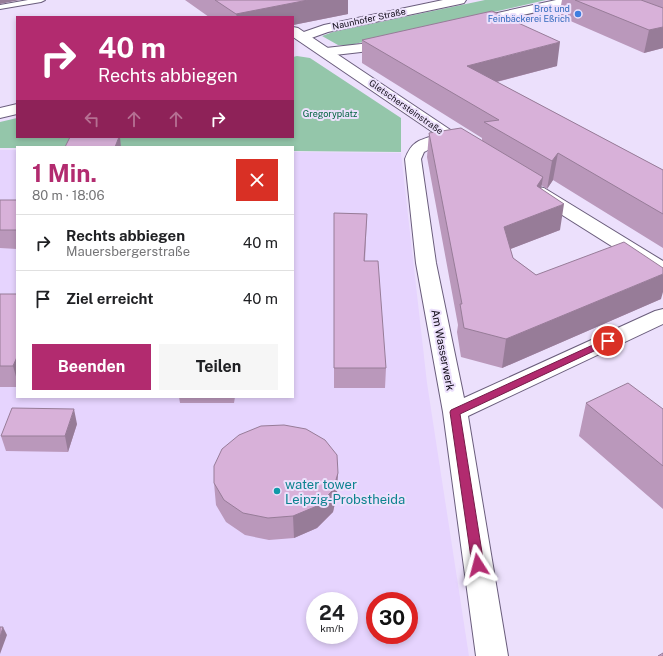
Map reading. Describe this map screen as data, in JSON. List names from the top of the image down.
{
  "streets": {
    "street": ["Naunhofer Straße", "Gletschersteinstraße", "Am Wasserwerk"]
  },
  "crossings": [
    ["Naunhofer Straße", "Gletschersteinstraße"],
    ["Gletschersteinstraße", "Am Wasserwerk"]
  ],
  "parks": ["Gregoryplatz"],
  "places": ["Brot und Feinbäckerei Eßrich", "water tower Leipzig-Probstheida"],
  "page": {
    "turn": ["40 m", "Rechts abbiegen"],
    "heading": ["1 Min.", "80 m · 18:06"],
    "list": [
      {
        "name": "Rechts abbiegen",
        "note": "Mauersbergerstraße",
        "value": "40 m"
      },
      {
        "name": "Ziel erreicht",
        "value": "40 m"
      }
    ],
    "buttons": ["Beenden", "Teilen"],
    "speed": "24 km/h",
    "limit": "30"
  }
}
